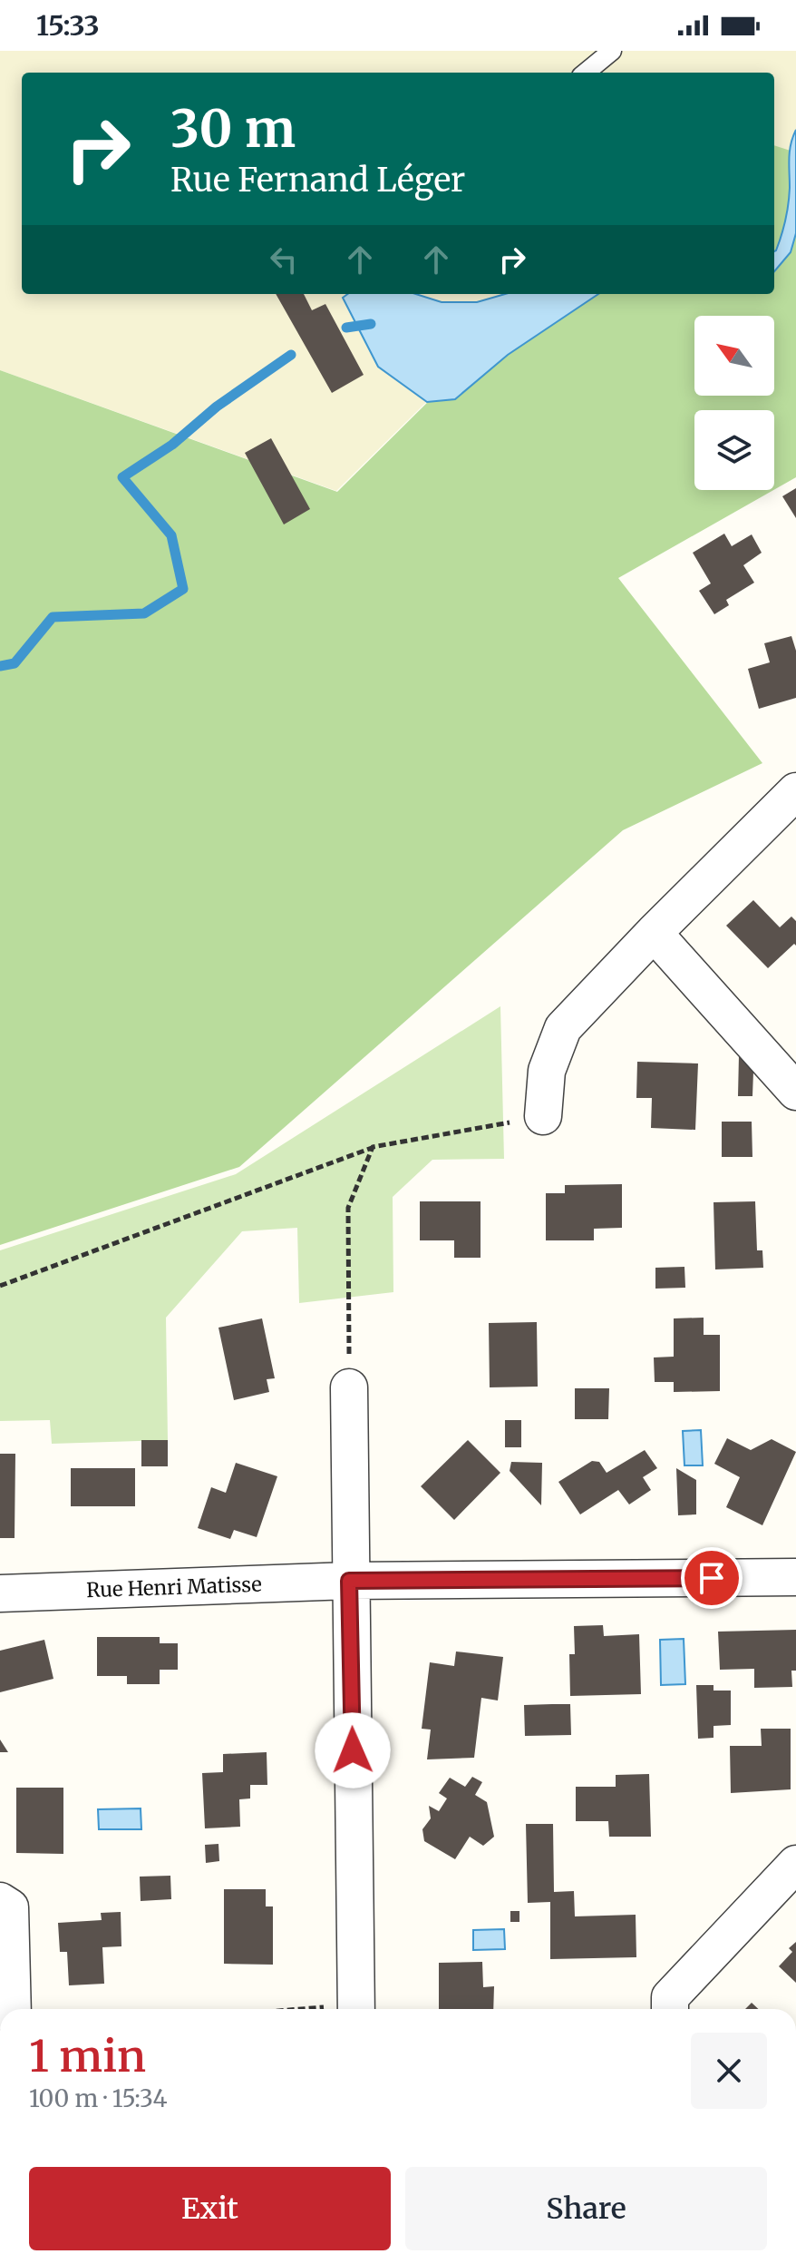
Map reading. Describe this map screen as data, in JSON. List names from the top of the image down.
{
  "streets": {
    "street": ["Rue Henri Matisse"]
  },
  "north": "top left",
  "page": {
    "status": "15:33",
    "turn": ["30 m", "Rue Fernand Léger"],
    "heading": ["1 min", "100 m · 15:34"],
    "buttons": ["Exit", "Share"]
  }
}
